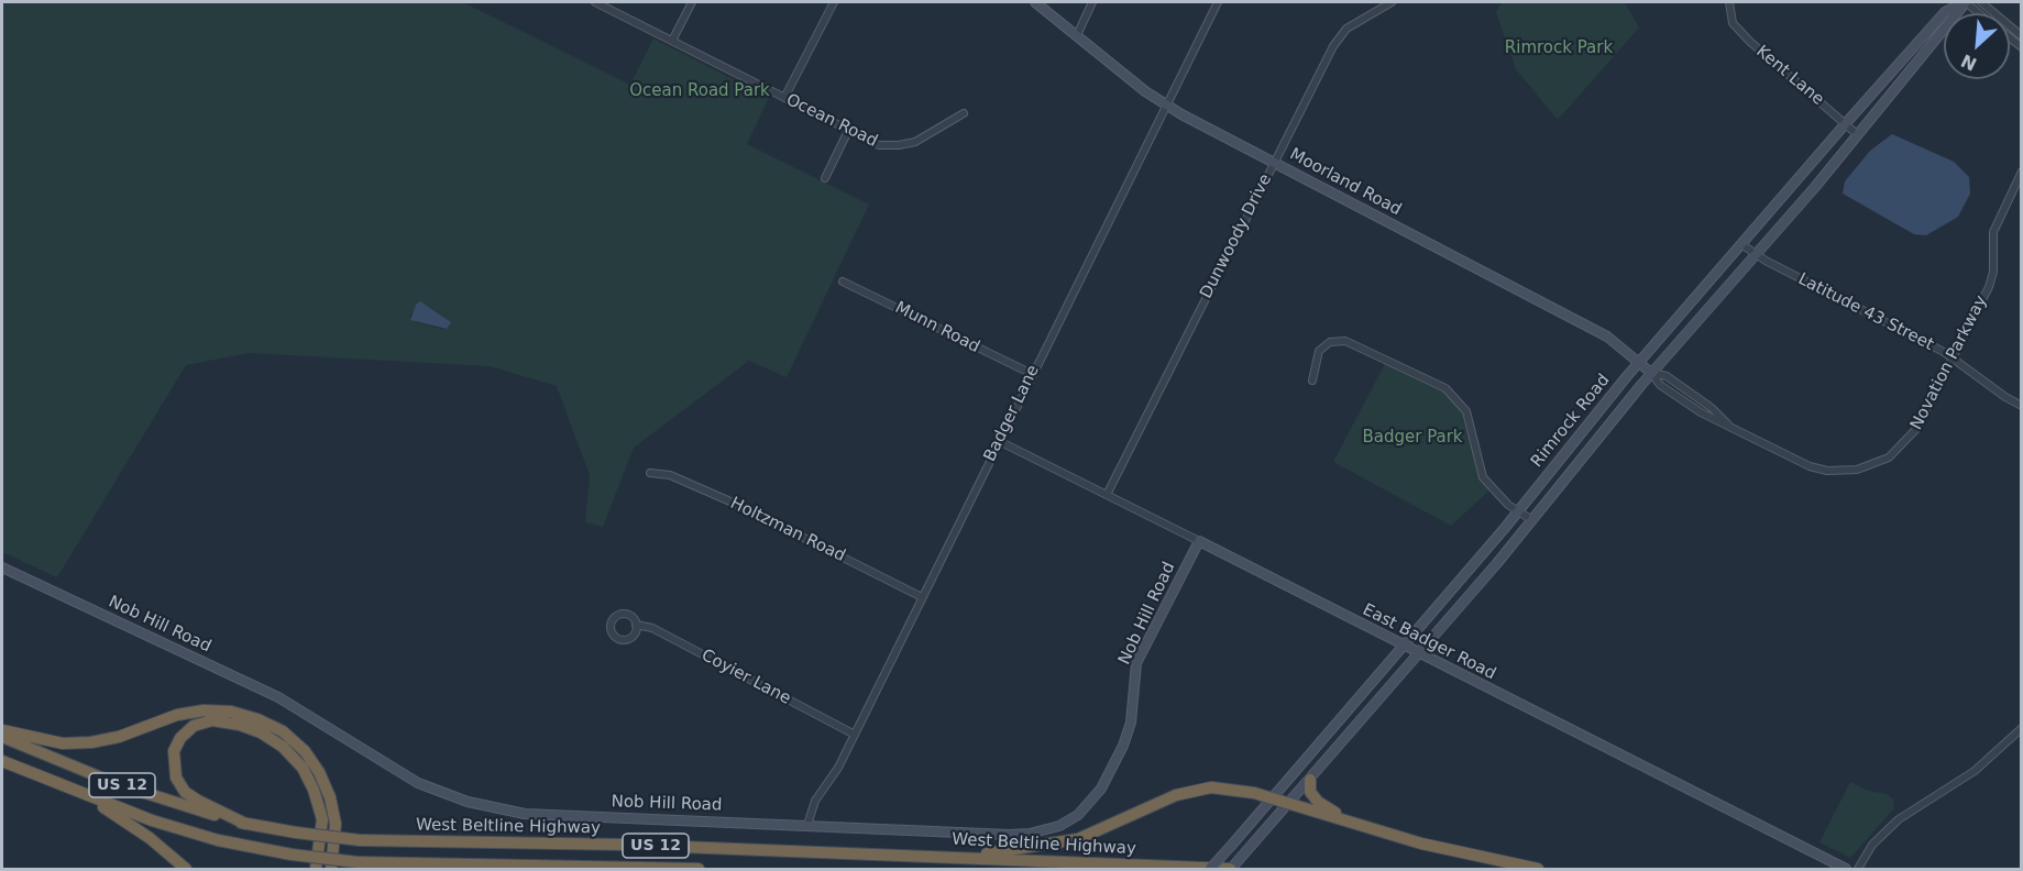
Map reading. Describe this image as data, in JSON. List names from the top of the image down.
{
  "streets": {
    "highway": ["US 12", "West Beltline Highway"],
    "street": [
      "Kent Lane",
      "Ocean Road",
      "Moorland Road",
      "Dunwoody Drive",
      "Latitude 43 Street",
      "Munn Road",
      "Novation Parkway",
      "Badger Lane",
      "Rimrock Road",
      "Holtzman Road",
      "Nob Hill Road",
      "East Badger Road",
      "Coyier Lane"
    ]
  },
  "crossings": [
    ["Kent Lane", "Rimrock Road"],
    ["Moorland Road", "Dunwoody Drive"],
    ["Moorland Road", "Novation Parkway"],
    ["Moorland Road", "Badger Lane"],
    ["Moorland Road", "Rimrock Road"],
    ["Dunwoody Drive", "East Badger Road"],
    ["Latitude 43 Street", "Novation Parkway"],
    ["Latitude 43 Street", "Rimrock Road"],
    ["Munn Road", "Badger Lane"],
    ["Novation Parkway", "Rimrock Road"],
    ["Badger Lane", "Holtzman Road"],
    ["Badger Lane", "Nob Hill Road"],
    ["Badger Lane", "East Badger Road"],
    ["Badger Lane", "Coyier Lane"],
    ["Rimrock Road", "East Badger Road"],
    ["Rimrock Road", "West Beltline Highway"],
    ["Nob Hill Road", "East Badger Road"]
  ],
  "parks": ["Rimrock Park", "Ocean Road Park", "Badger Park"],
  "north": "bottom left"
}
